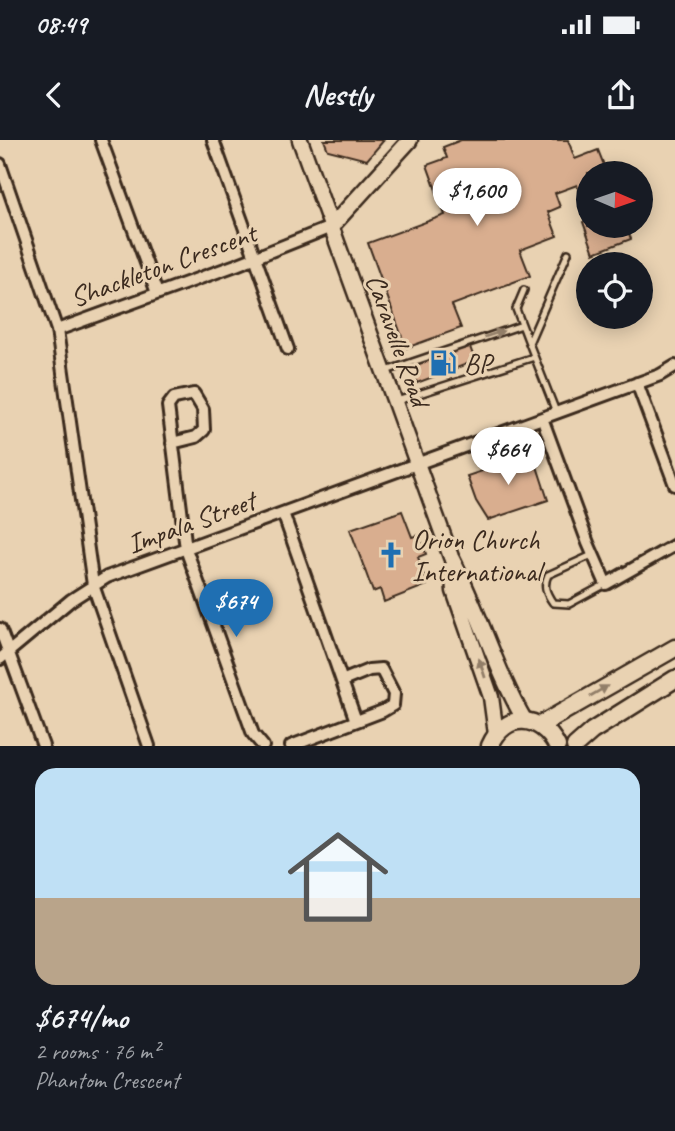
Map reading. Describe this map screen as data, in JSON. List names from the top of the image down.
{
  "streets": {
    "street": ["Shackleton Crescent", "Caravelle Road", "Impala Street"]
  },
  "crossings": [
    ["Shackleton Crescent", "Caravelle Road"],
    ["Shackleton Crescent", "Impala Street"],
    ["Caravelle Road", "Impala Street"]
  ],
  "places": {
    "fuel station": ["BP"],
    "church": ["Orion Church International"]
  },
  "north": "right",
  "page": {
    "status": "08:49",
    "header": "Nestly",
    "price": ["$1,600", "$664", "$674"],
    "list": [
      {
        "name": "$674/mo",
        "note": "2 rooms · 76 m² · Phantom Crescent"
      }
    ]
  }
}
